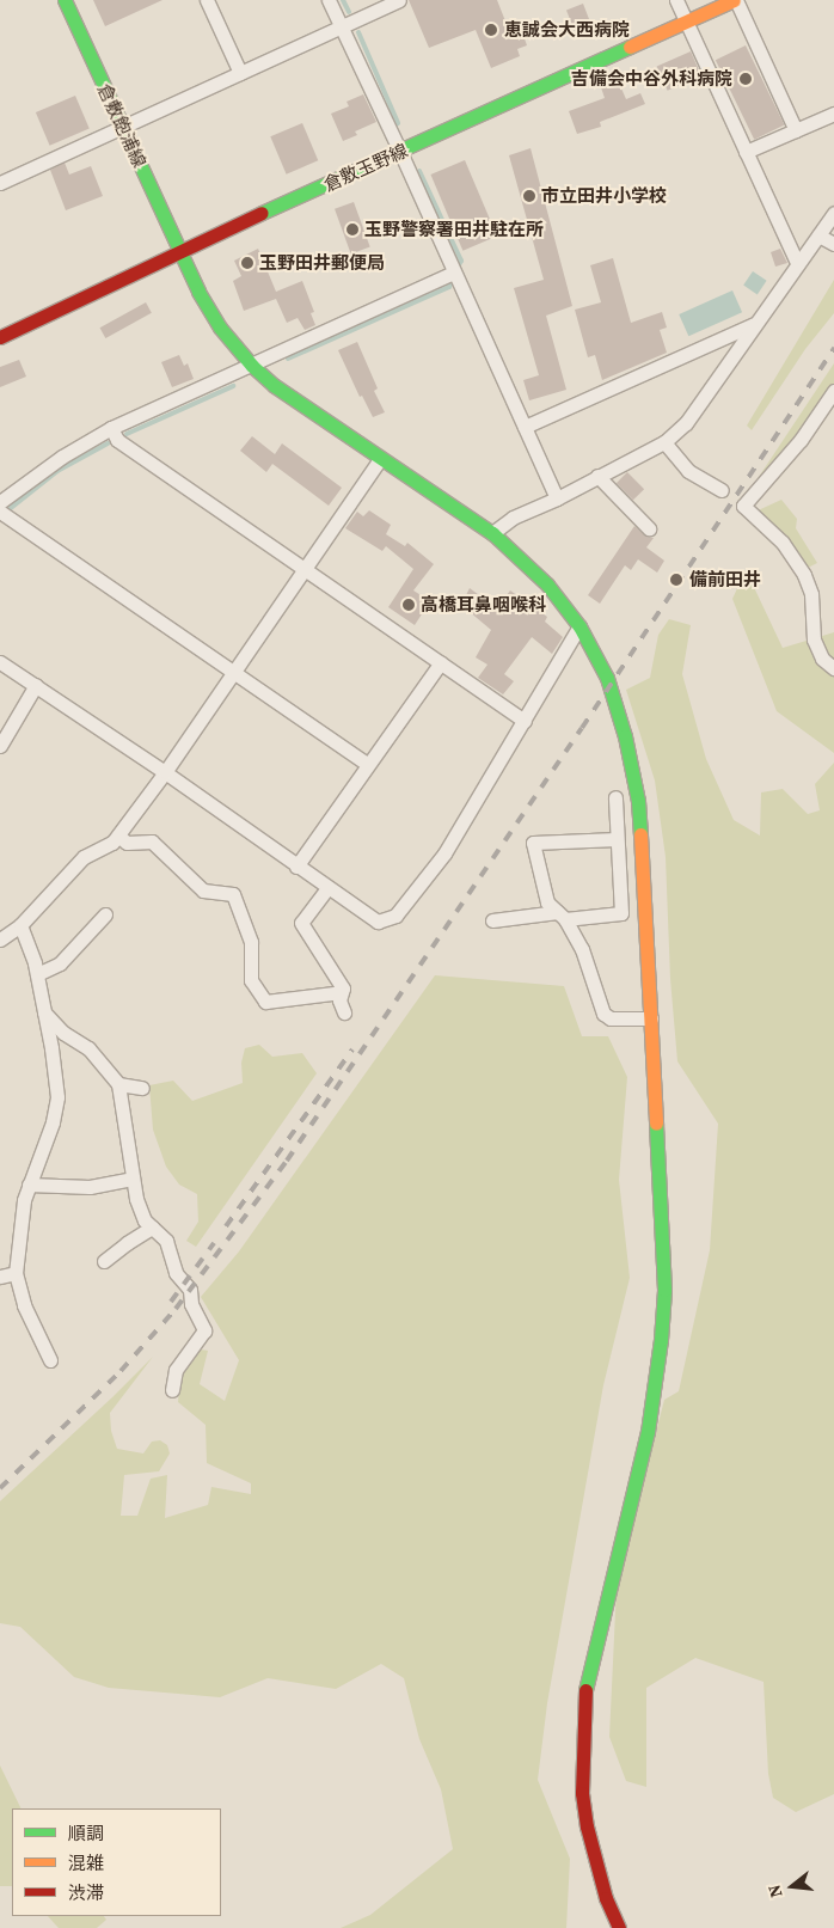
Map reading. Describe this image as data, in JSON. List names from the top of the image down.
{
  "streets": {
    "street": ["倉敷飽浦線", "倉敷玉野線"]
  },
  "crossings": [
    ["倉敷飽浦線", "倉敷玉野線"]
  ],
  "places": [
    "恵誠会大西病院",
    "吉備会中谷外科病院",
    "市立田井小学校",
    "玉野警察署田井駐在所",
    "玉野田井郵便局",
    "備前田井",
    "高橋耳鼻咽喉科"
  ],
  "legend": ["順調", "混雑", "渋滞"],
  "north": "left"
}
